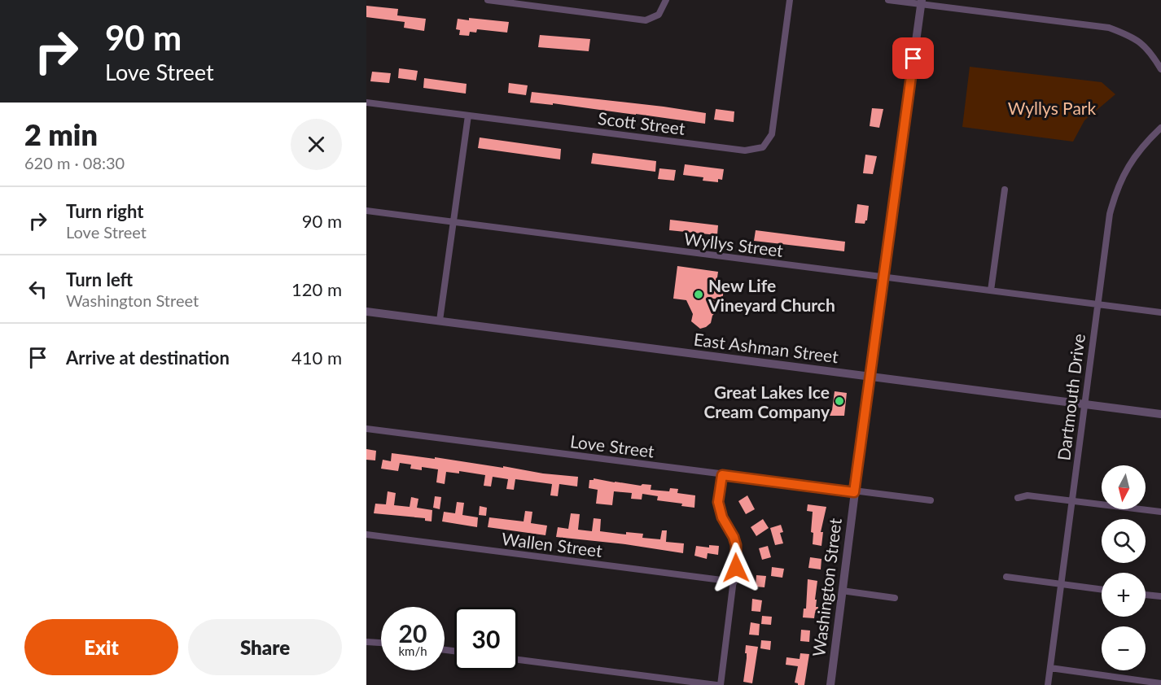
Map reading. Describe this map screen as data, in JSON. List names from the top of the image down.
{
  "streets": {
    "street": [
      "Scott Street",
      "Wyllys Street",
      "East Ashman Street",
      "Dartmouth Drive",
      "Love Street",
      "Wallen Street",
      "Washington Street"
    ]
  },
  "crossings": [
    ["Wyllys Street", "Dartmouth Drive"],
    ["Wyllys Street", "Washington Street"],
    ["East Ashman Street", "Dartmouth Drive"],
    ["East Ashman Street", "Washington Street"],
    ["Love Street", "Washington Street"]
  ],
  "parks": ["Wyllys Park"],
  "places": ["New Life Vineyard Church", "Great Lakes Ice Cream Company"],
  "north": "bottom",
  "page": {
    "turn": ["90 m", "Love Street"],
    "heading": ["2 min", "620 m · 08:30"],
    "list": [
      {
        "name": "Turn right",
        "note": "Love Street",
        "value": "90 m"
      },
      {
        "name": "Turn left",
        "note": "Washington Street",
        "value": "120 m"
      },
      {
        "name": "Arrive at destination",
        "value": "410 m"
      }
    ],
    "map_buttons": ["+", "−"],
    "speed": "20 km/h",
    "limit": "30",
    "buttons": ["Exit", "Share"]
  }
}
